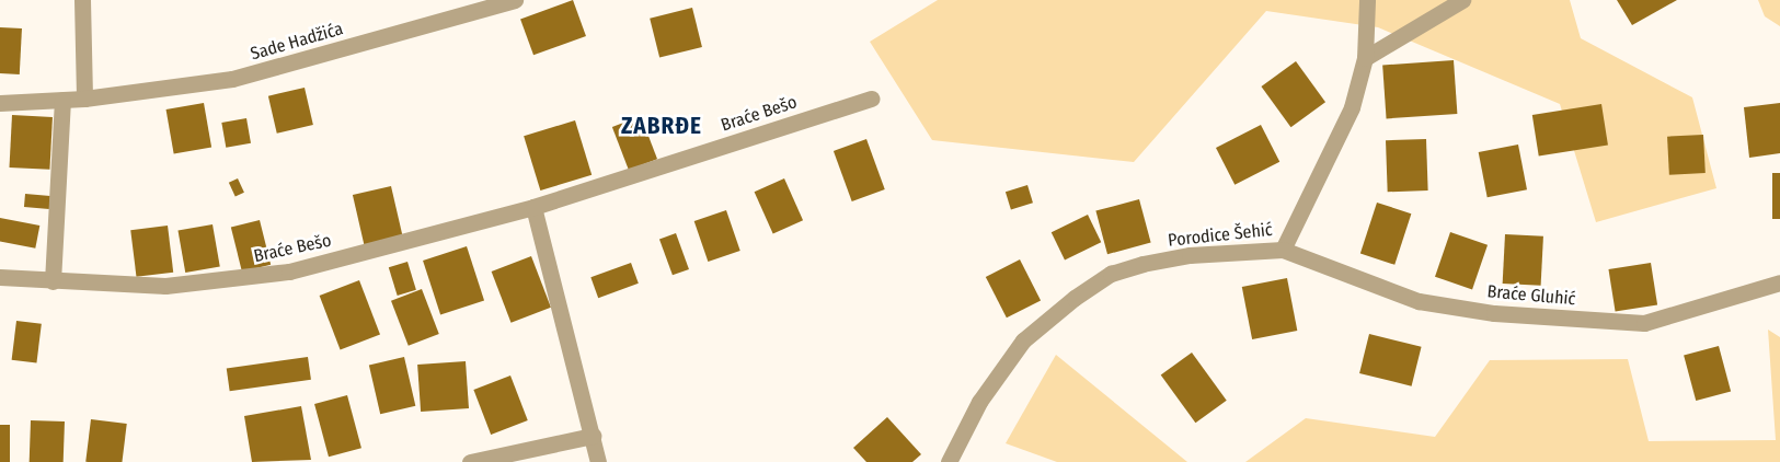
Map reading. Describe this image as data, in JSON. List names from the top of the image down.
{
  "streets": {
    "street": [
      "Sade Hadžića",
      "Braće Bešo",
      "Porodice Šehić",
      "Braće Gluhić"
    ]
  },
  "crossings": [
    ["Porodice Šehić", "Braće Gluhić"]
  ],
  "districts": ["ZABRĐE"]
}
